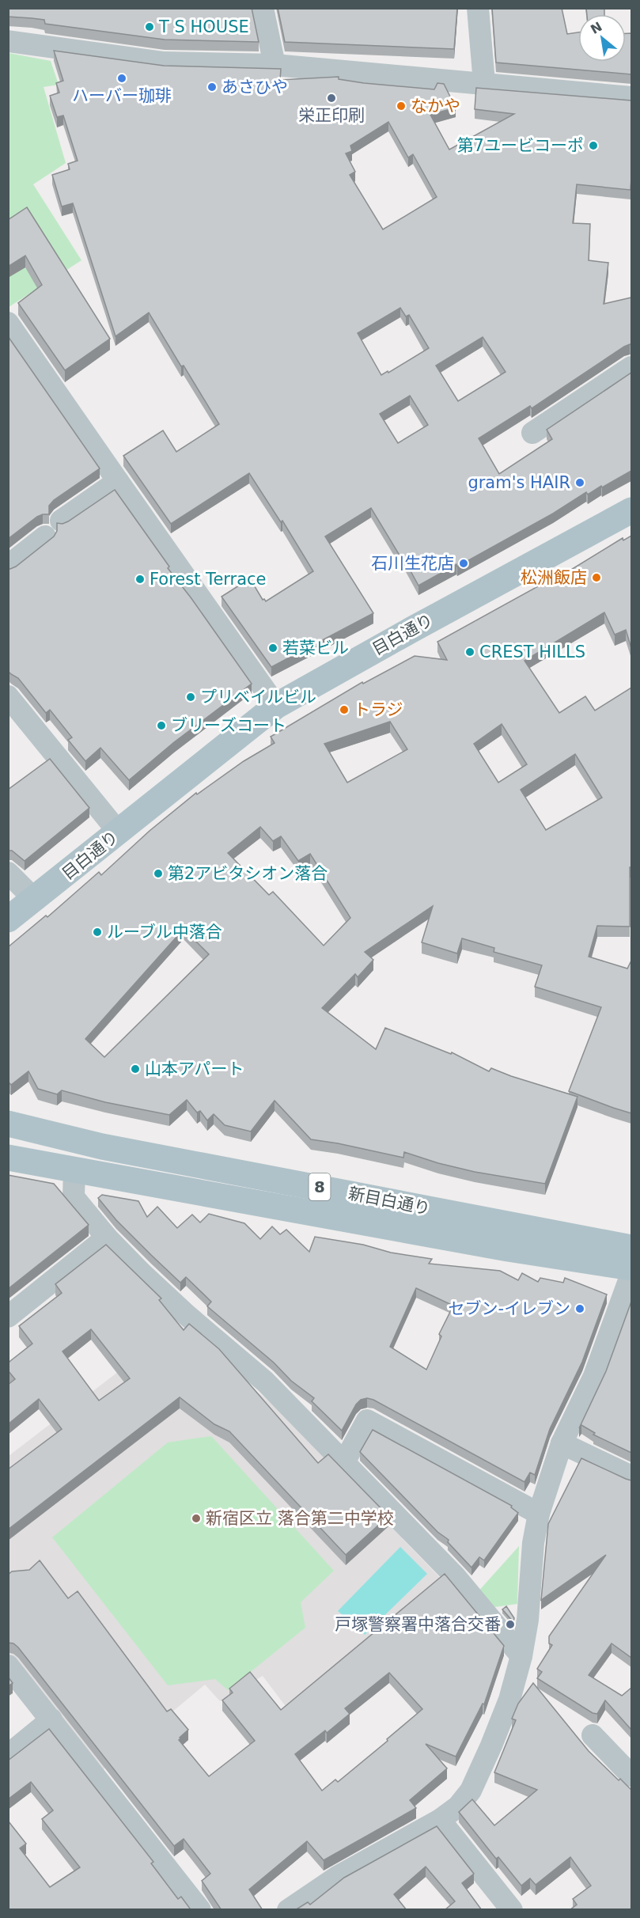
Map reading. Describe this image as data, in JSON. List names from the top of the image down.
{
  "streets": {
    "main road": ["目白通り", "8", "新目白通り"]
  },
  "places": [
    "T S HOUSE",
    "ハーバー珈琲",
    "あさひや",
    "栄正印刷",
    "なかや",
    "第7ユービコーポ",
    "gram's HAIR",
    "石川生花店",
    "松洲飯店",
    "Forest Terrace",
    "若菜ビル",
    "CREST HILLS",
    "プリベイルビル",
    "トラジ",
    "ブリーズコート",
    "第2アビタシオン落合",
    "ルーブル中落合",
    "山本アパート",
    "セブン-イレブン",
    "新宿区立 落合第二中学校",
    "戸塚警察署中落合交番"
  ],
  "north": "top left"
}
